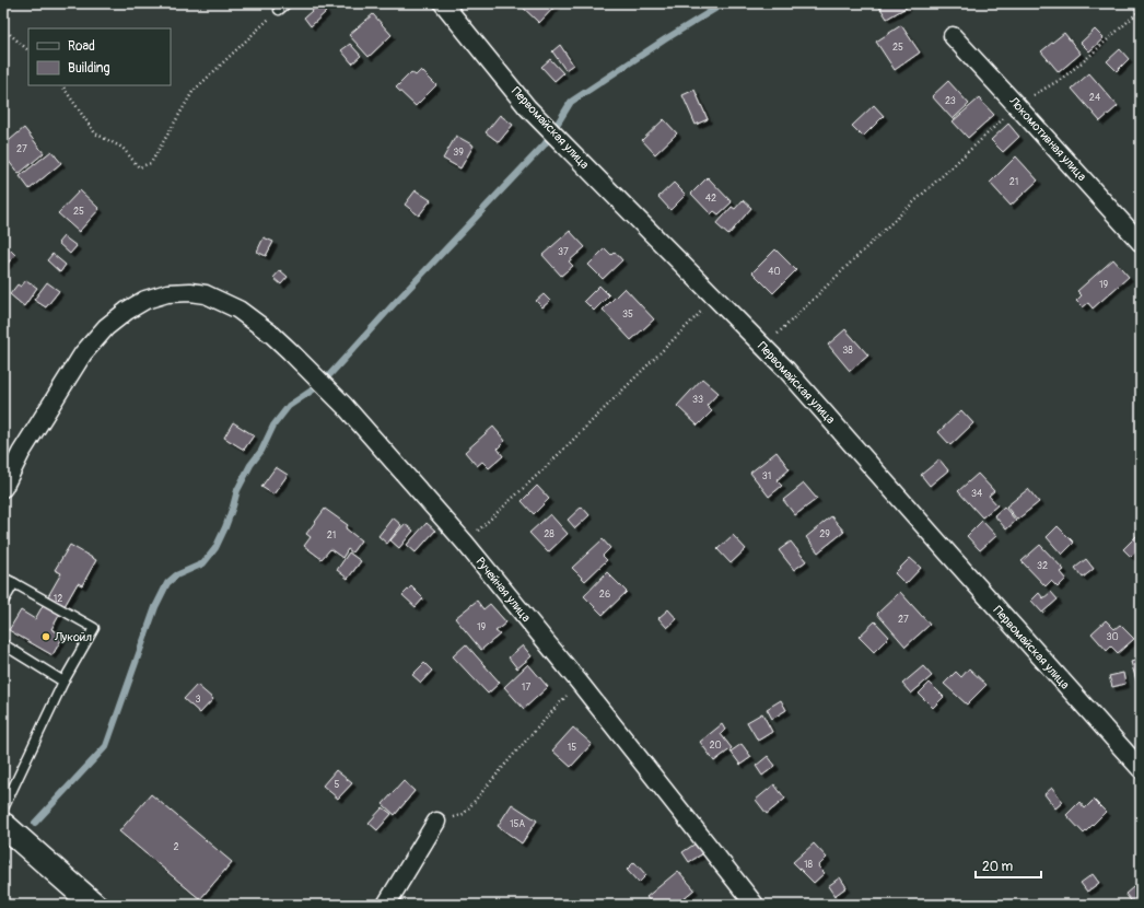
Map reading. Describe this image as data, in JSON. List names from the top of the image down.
{
  "streets": {
    "street": ["Первомайская улица", "Локомотивная улица", "Ручейная улица"]
  },
  "places": ["Лукойл"],
  "house_numbers": [
    "25",
    "24",
    "23",
    "27",
    "39",
    "21",
    "42",
    "25",
    "37",
    "40",
    "19",
    "35",
    "38",
    "33",
    "31",
    "34",
    "28",
    "29",
    "21",
    "32",
    "26",
    "12",
    "27",
    "19",
    "30",
    "17",
    "3",
    "20",
    "15",
    "5",
    "15А",
    "2",
    "18"
  ],
  "legend": ["Road", "Building"],
  "scale_bar": "20 m"
}
